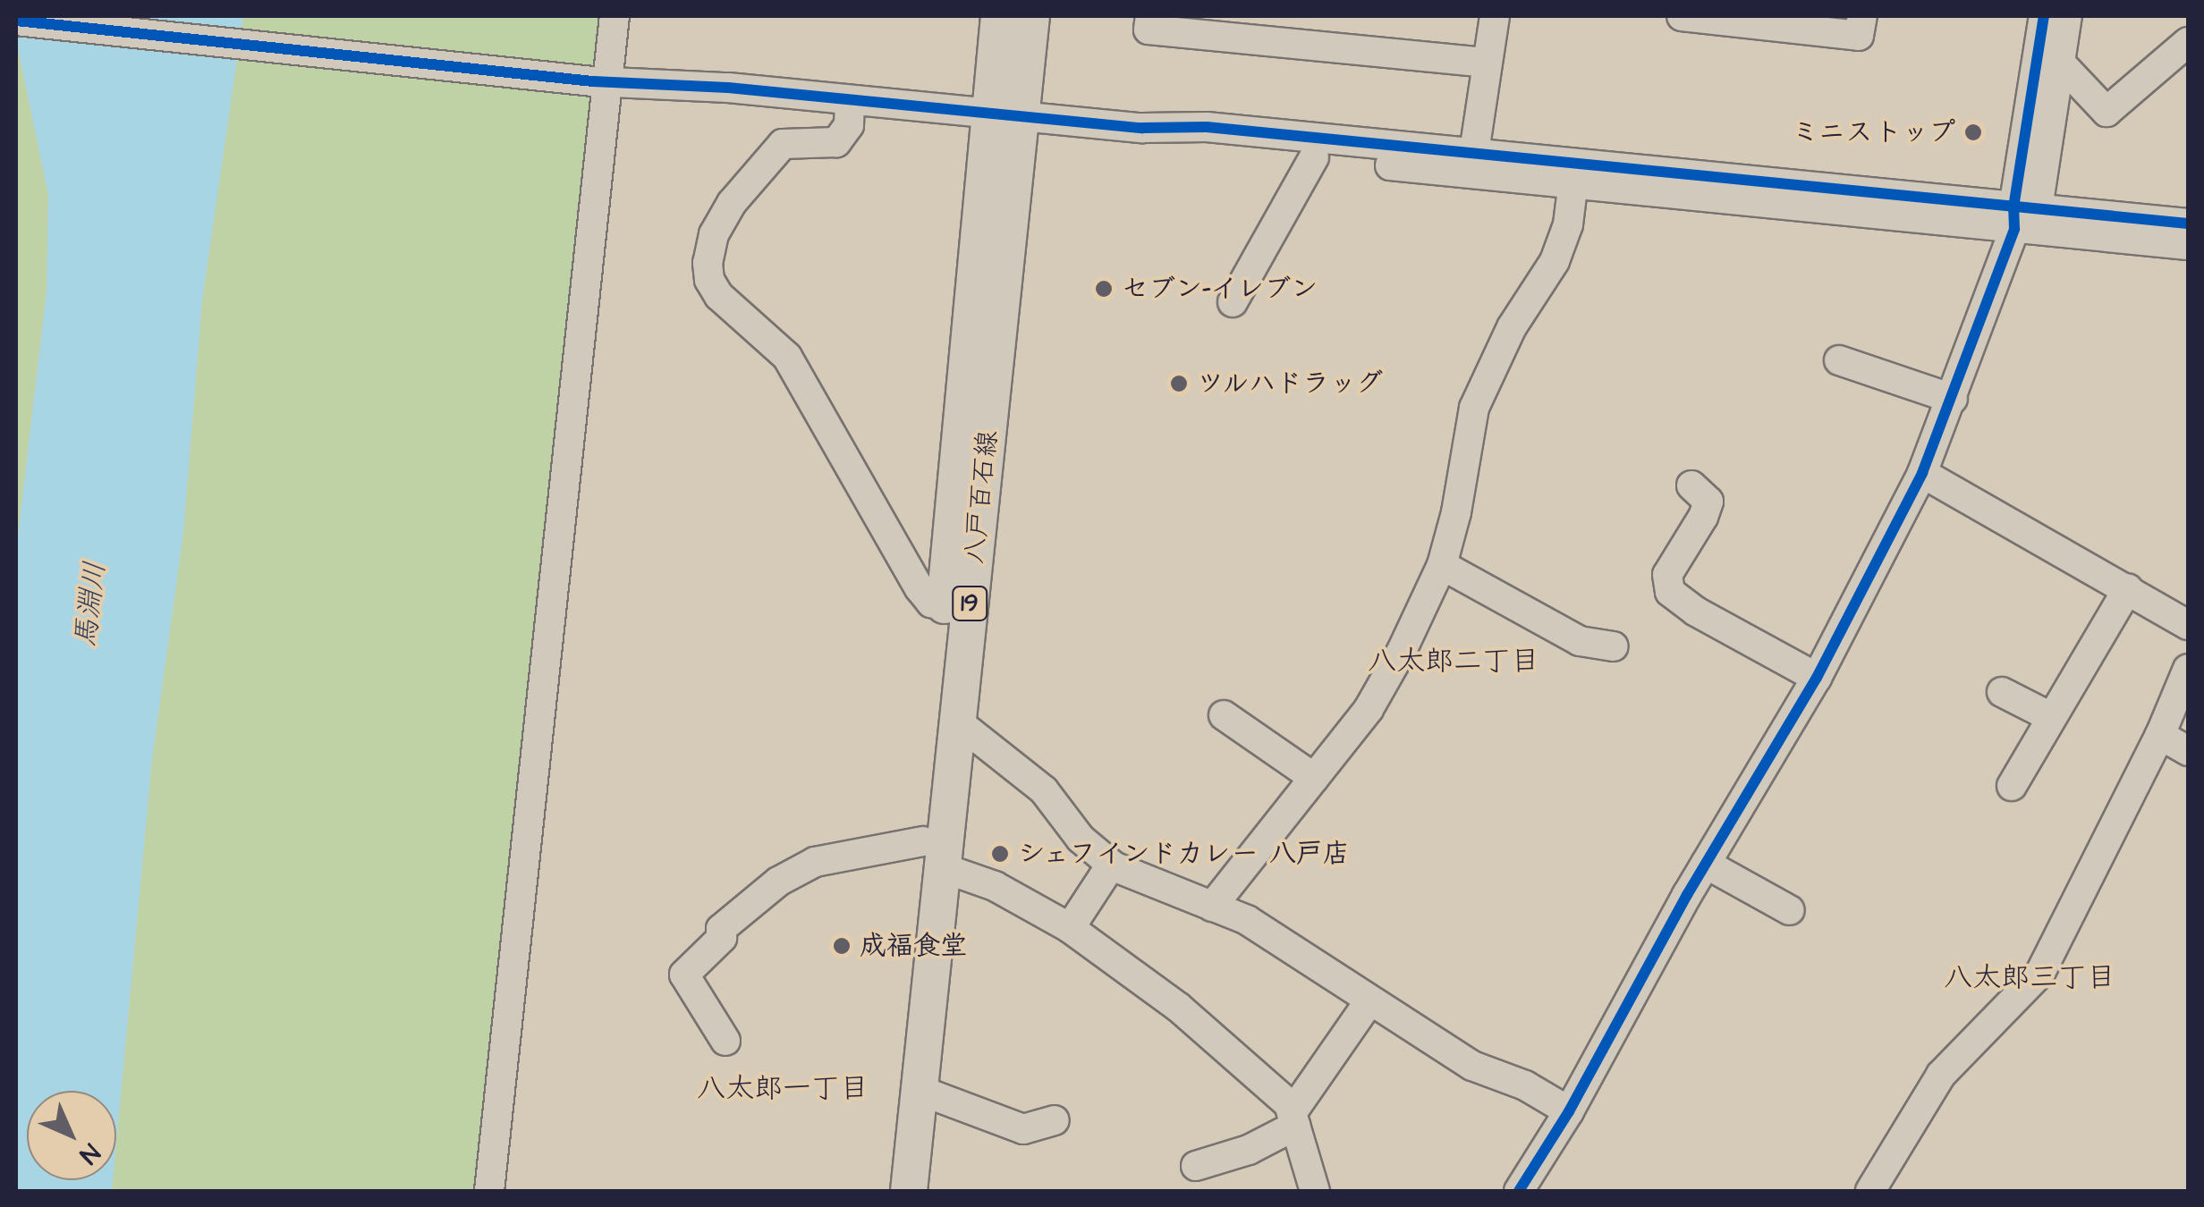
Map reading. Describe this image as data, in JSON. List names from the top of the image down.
{
  "streets": {
    "main road": ["八戸百石線", "19"]
  },
  "districts": ["八太郎二丁目", "八太郎三丁目", "八太郎一丁目"],
  "water": ["馬淵川"],
  "places": [
    "ミニストップ",
    "セブン-イレブン",
    "ツルハドラッグ",
    "シェフインドカレー 八戸店",
    "成福食堂"
  ],
  "north": "bottom right"
}
